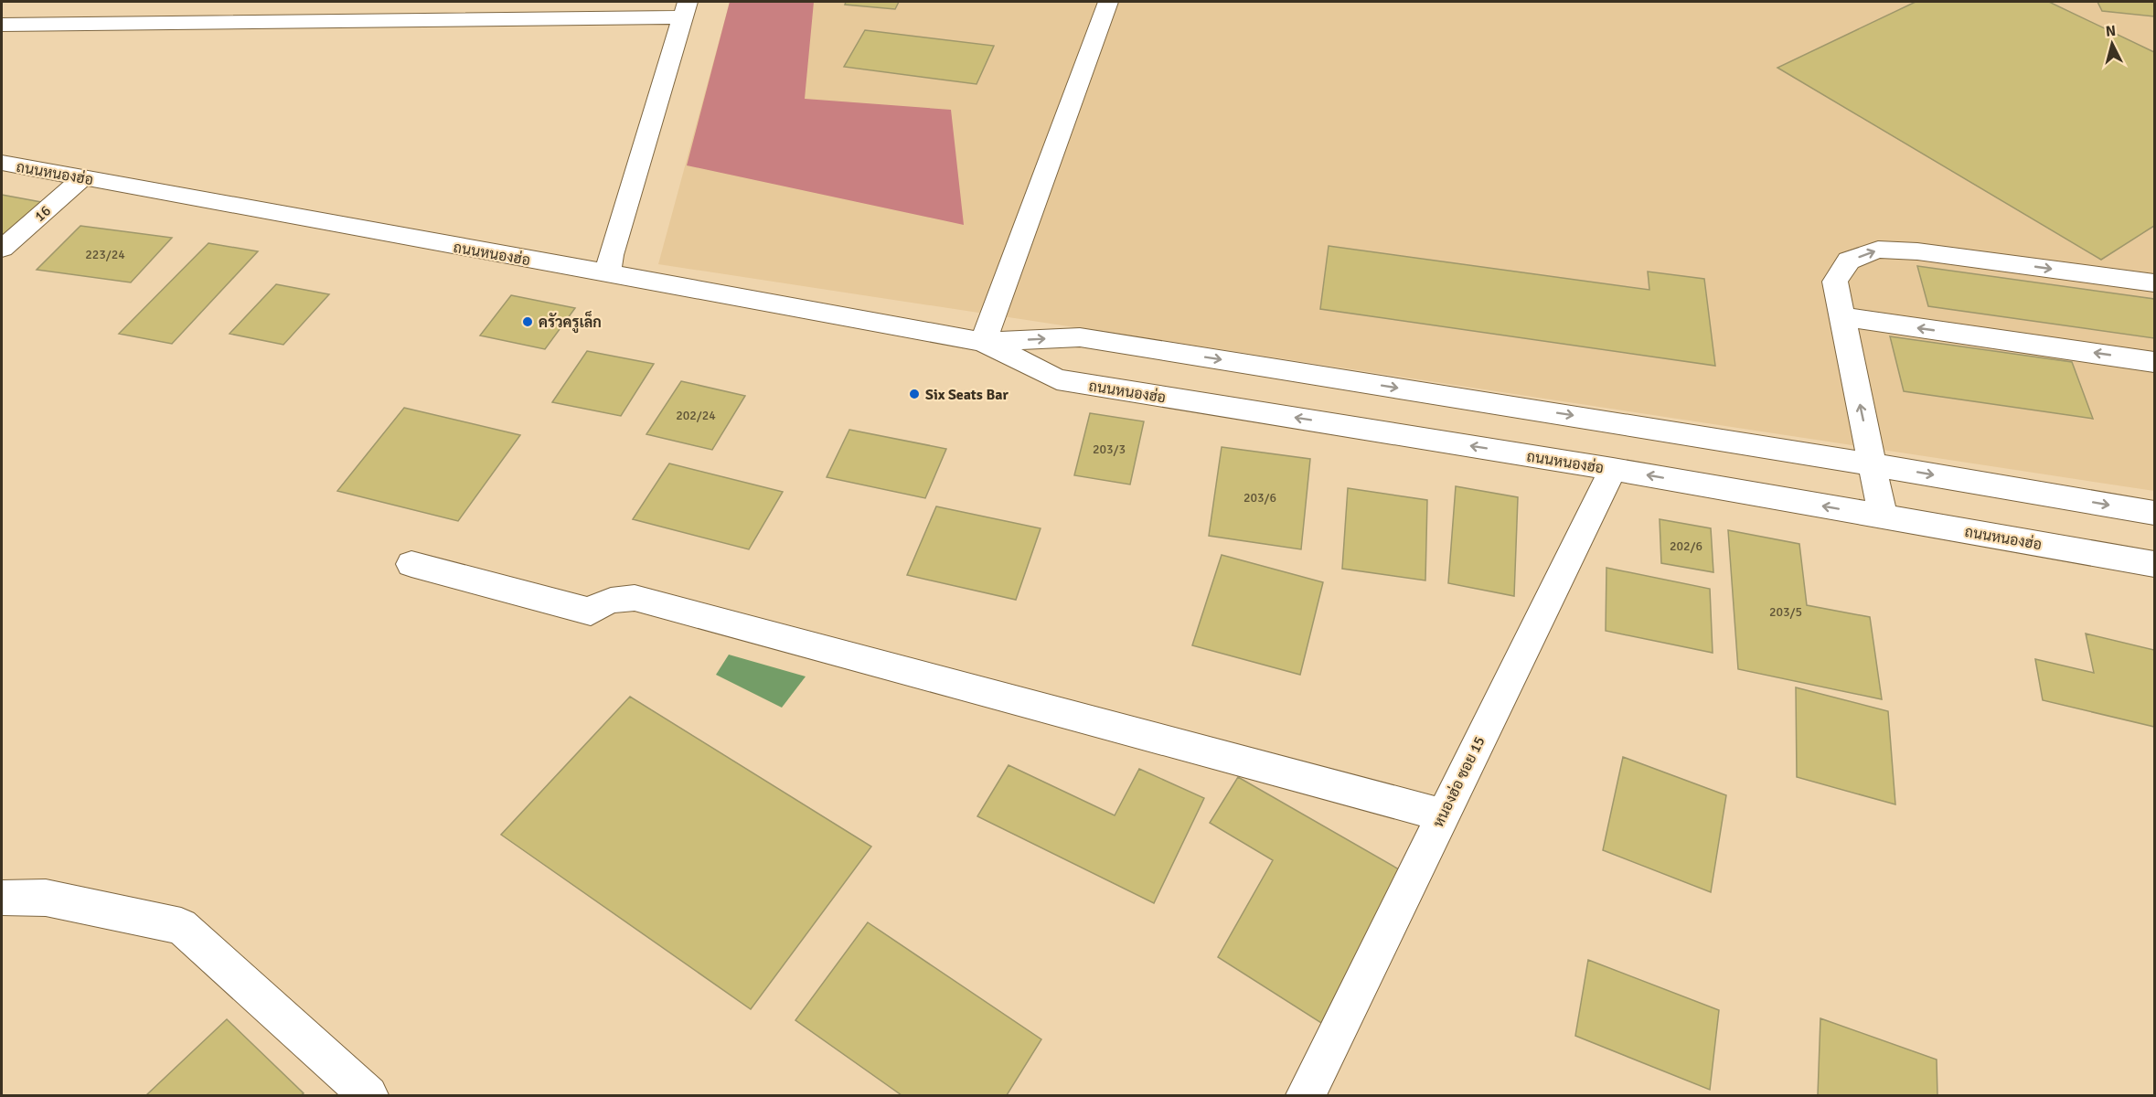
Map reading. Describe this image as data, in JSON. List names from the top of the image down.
{
  "streets": {
    "street": ["ถนนหนองฮ่อ", "16", "หนองฮ่อ ซอย 15"]
  },
  "crossings": [
    ["ถนนหนองฮ่อ", "16"],
    ["ถนนหนองฮ่อ", "หนองฮ่อ ซอย 15"]
  ],
  "places": ["ครัวครูเล็ก", "Six Seats Bar"],
  "house_numbers": [
    "223/24",
    "202/24",
    "203/3",
    "203/6",
    "202/6",
    "203/5"
  ],
  "north": "top"
}
